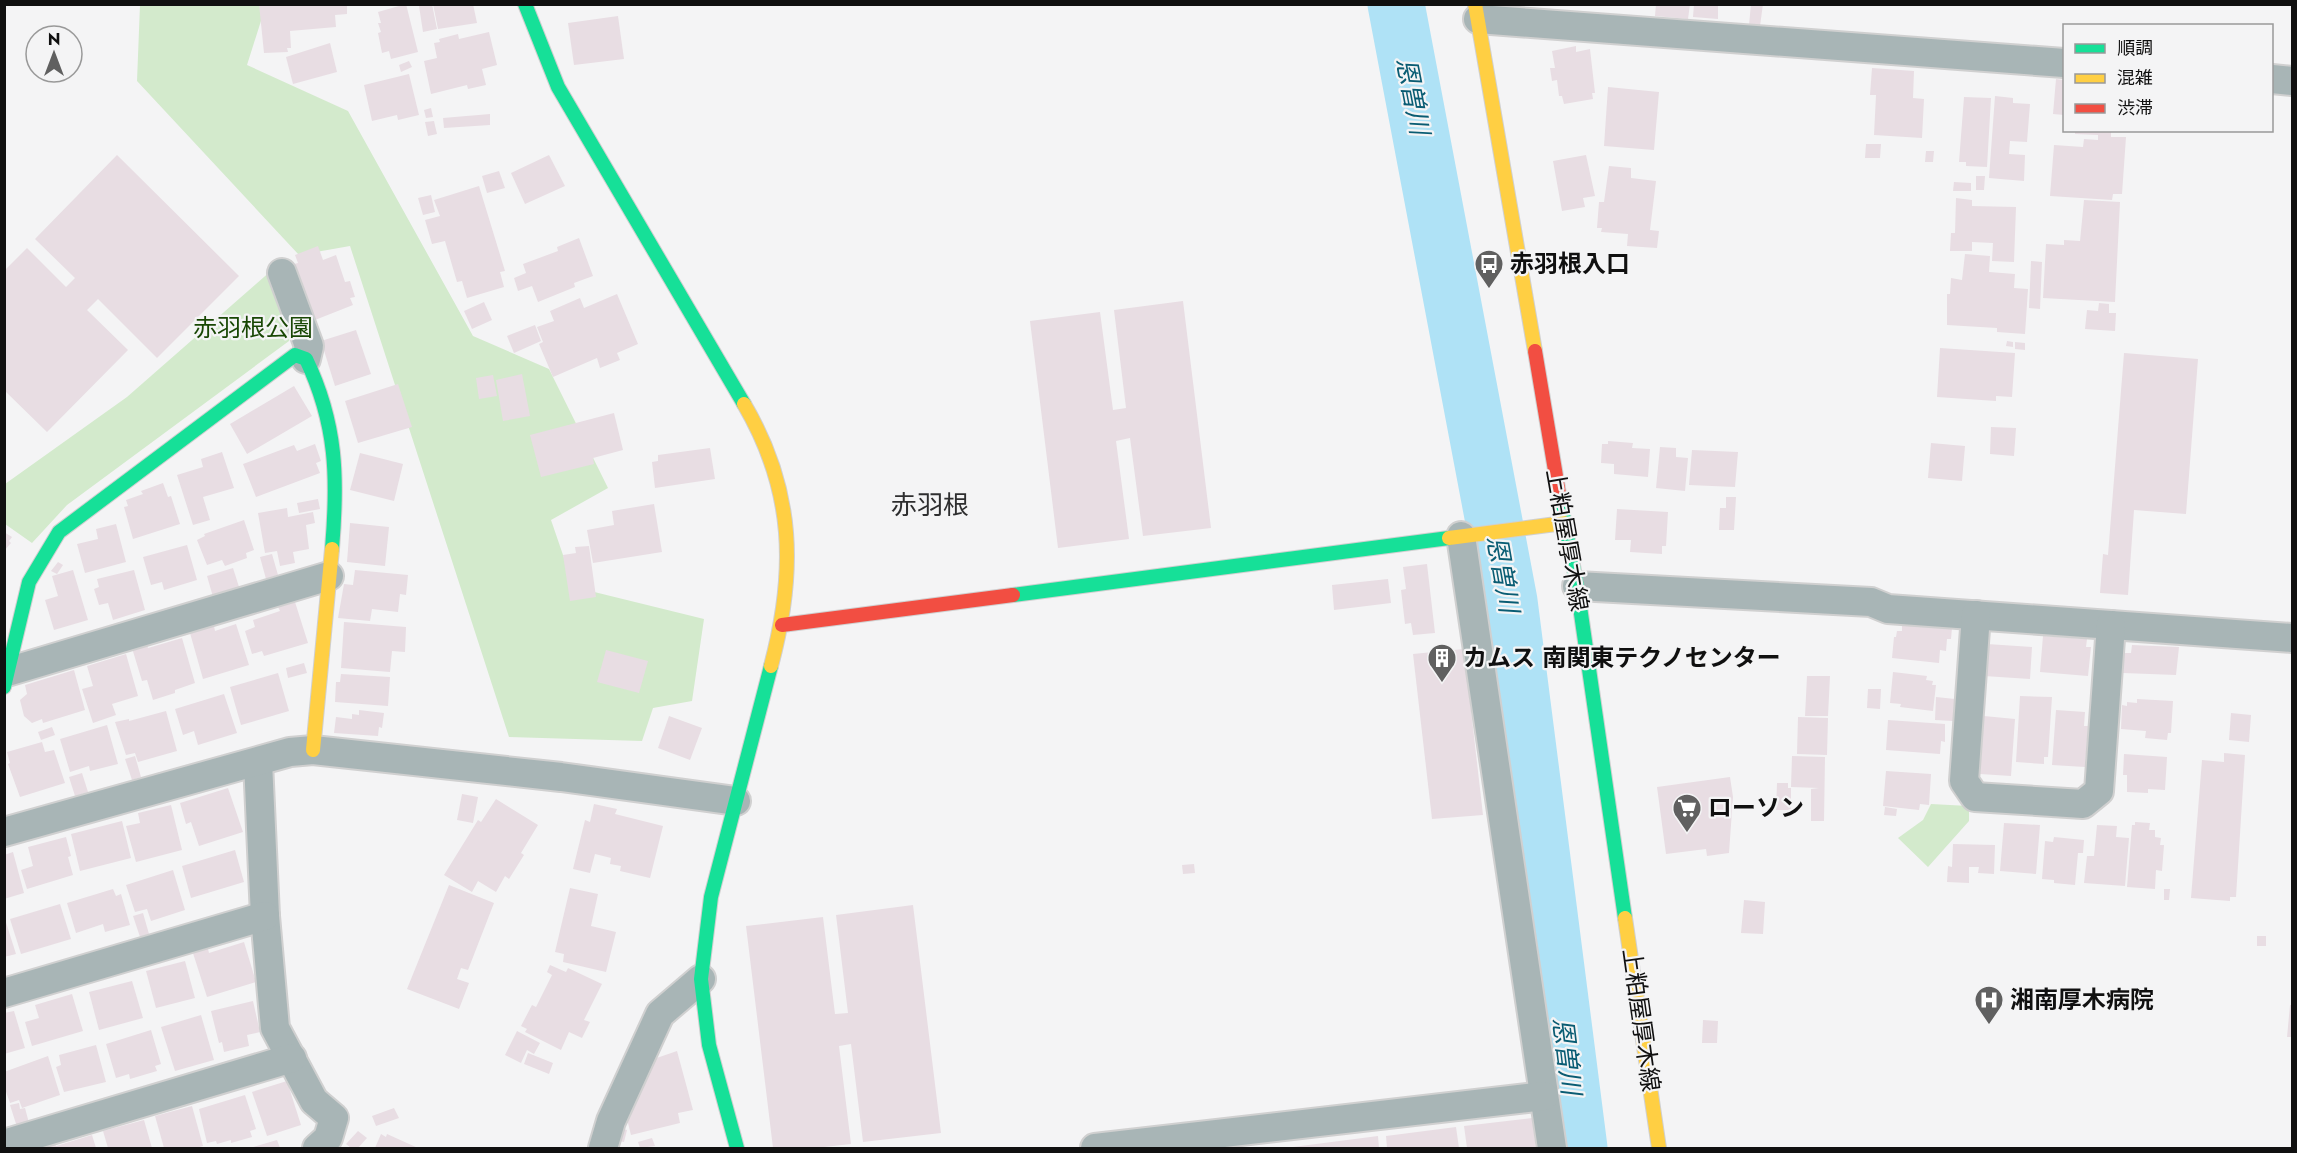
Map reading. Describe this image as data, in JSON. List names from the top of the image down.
{
  "streets": {
    "street": ["上粕屋厚木線"]
  },
  "districts": ["赤羽根"],
  "water": ["恩曽川"],
  "parks": ["赤羽根公園"],
  "places": {
    "bus stop": ["赤羽根入口"],
    "building": ["カムス 南関東テクノセンター"],
    "supermarket": ["ローソン"],
    "hospital": ["湘南厚木病院"]
  },
  "legend": ["順調", "混雑", "渋滞"],
  "north": "top"
}
